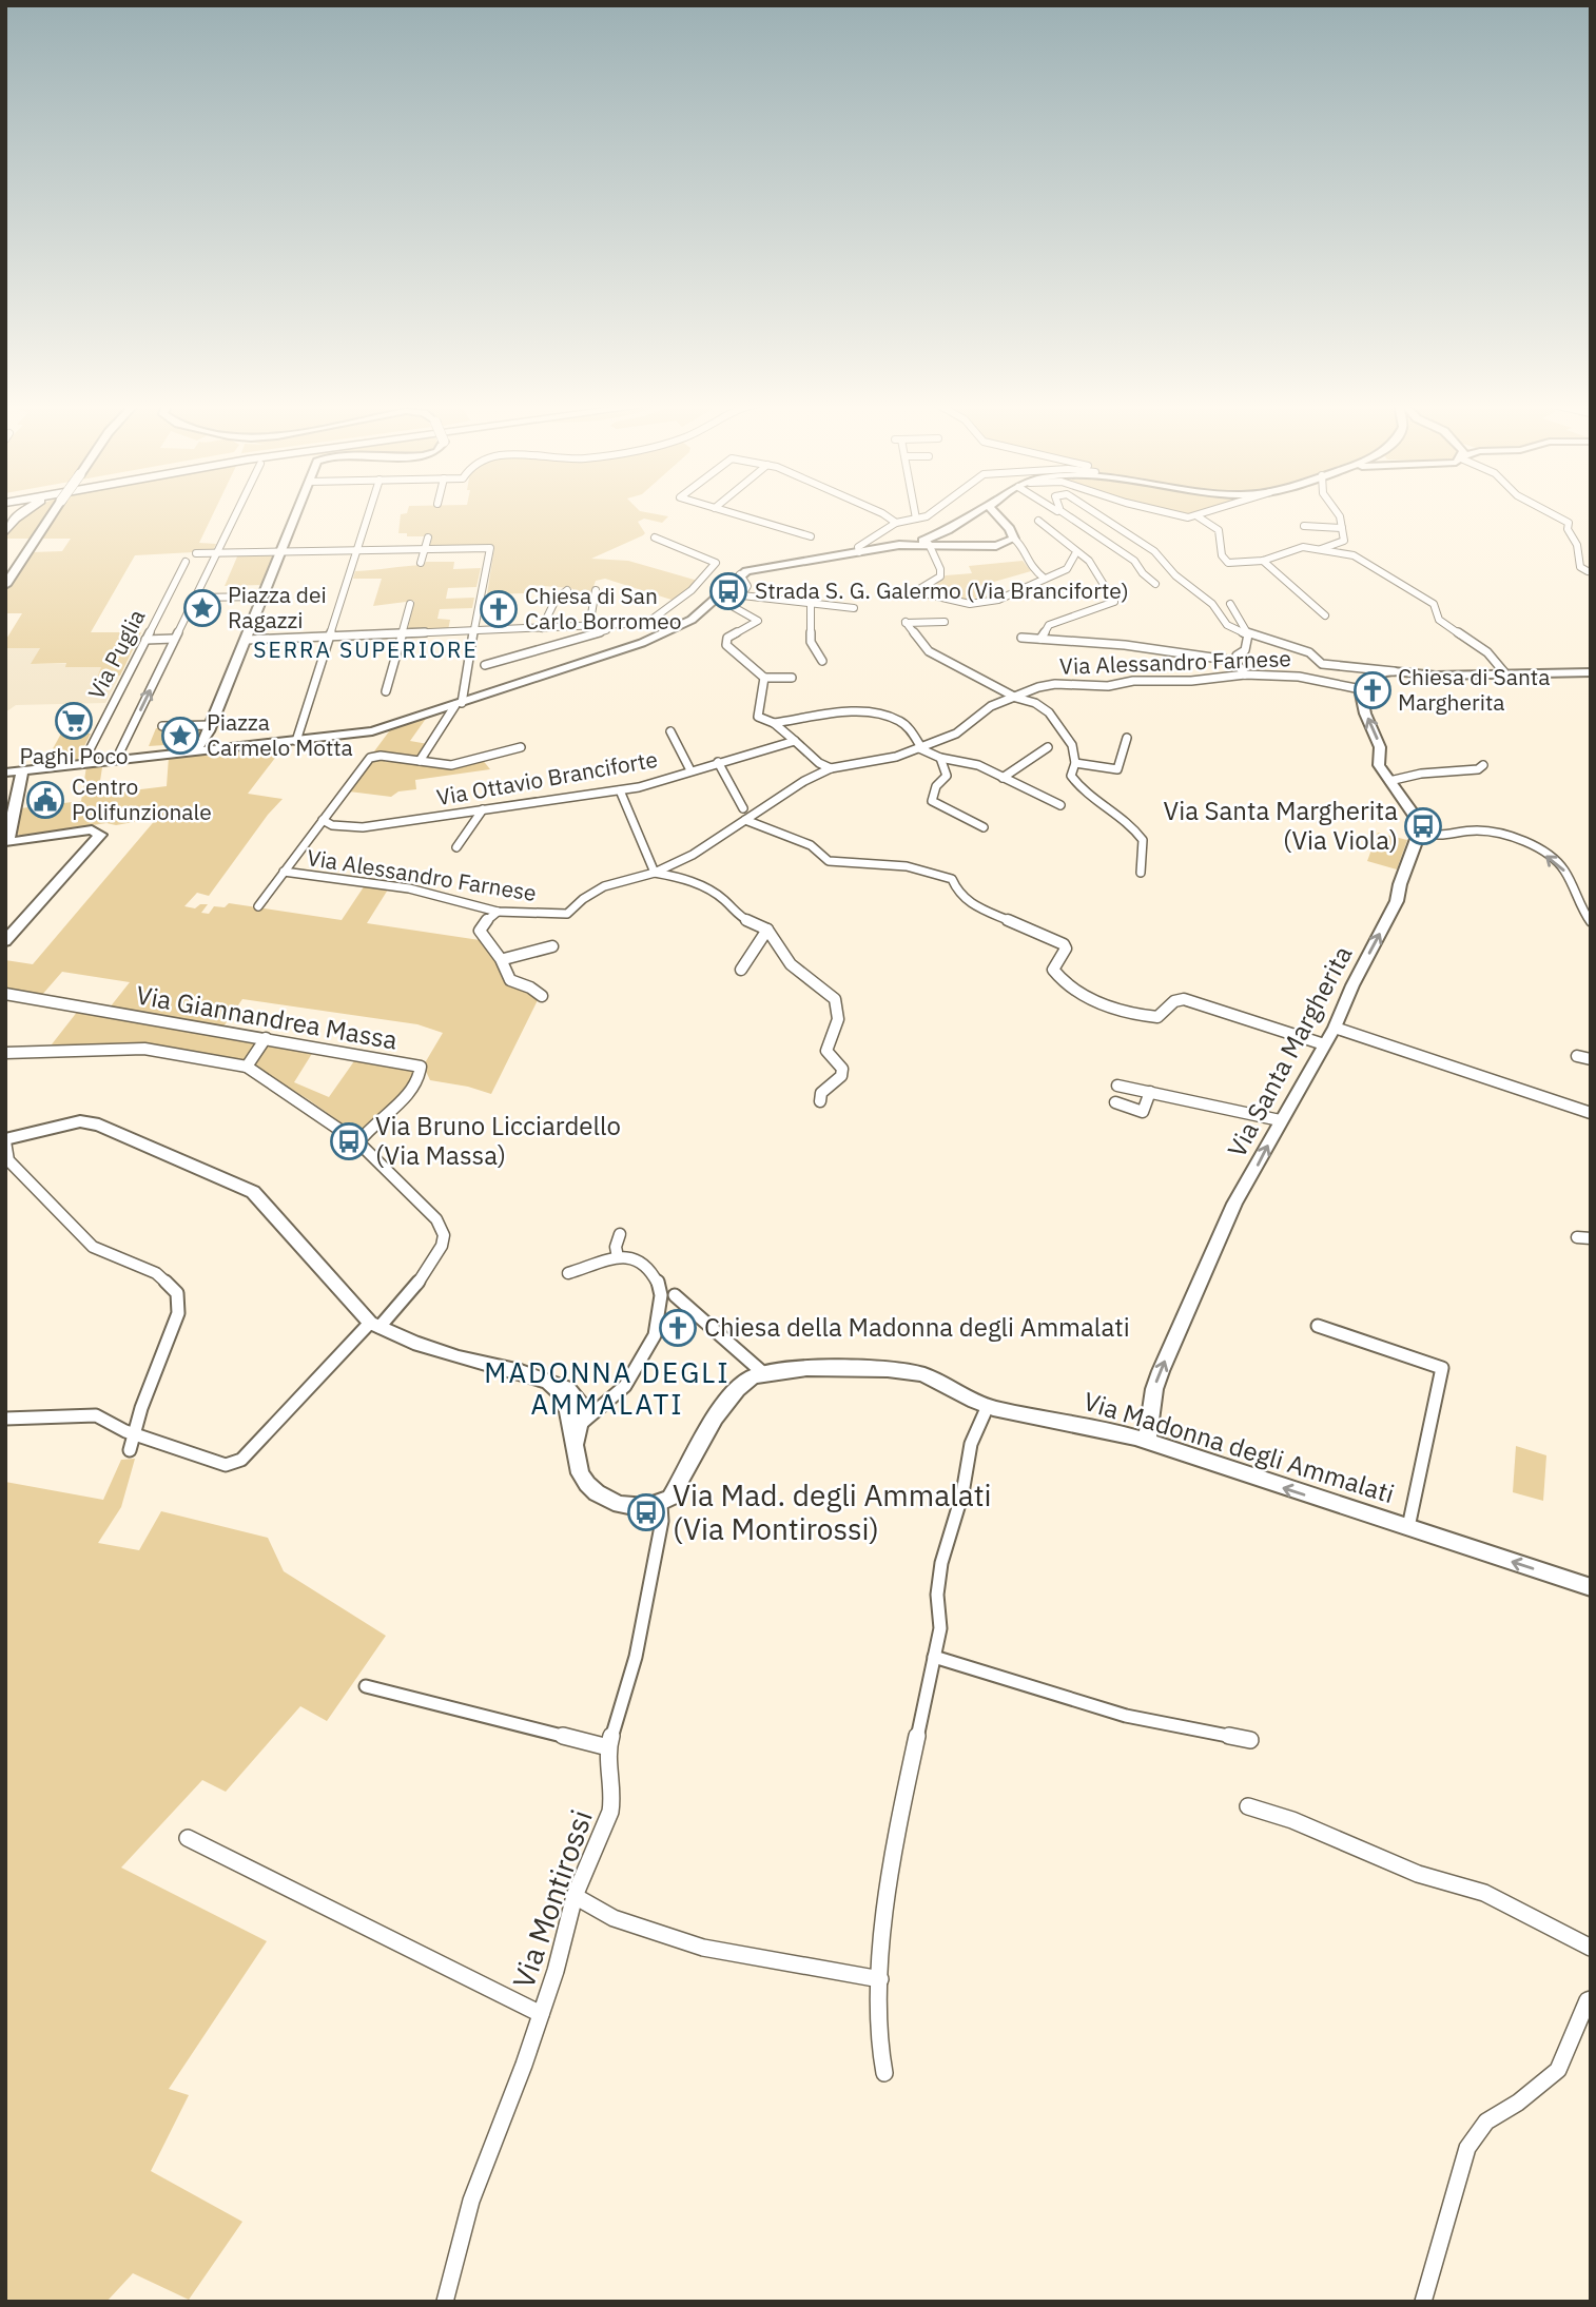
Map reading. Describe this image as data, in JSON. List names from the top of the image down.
{
  "streets": {
    "street": [
      "Via Puglia",
      "Via Alessandro Farnese",
      "Via Ottavio Branciforte",
      "Via Giannandrea Massa",
      "Via Santa Margherita",
      "Via Madonna degli Ammalati",
      "Via Montirossi"
    ]
  },
  "crossings": [
    ["Via Santa Margherita", "Via Madonna degli Ammalati"]
  ],
  "one_way": ["Via Santa Margherita", "Via Madonna degli Ammalati"],
  "districts": ["SERRA SUPERIORE", "MADONNA DEGLI AMMALATI"],
  "places": {
    "bus stop": [
      "Strada S. G. Galermo (Via Branciforte)",
      "Via Santa Margherita (Via Viola)",
      "Via Bruno Licciardello (Via Massa)",
      "Via Mad. degli Ammalati (Via Montirossi)"
    ],
    "place": ["Piazza dei Ragazzi", "Piazza Carmelo Motta"],
    "church": ["Chiesa di San Carlo Borromeo", "Chiesa di Santa Margherita", "Chiesa della Madonna degli Ammalati"],
    "supermarket": ["Paghi Poco"],
    "public building": ["Centro Polifunzionale"]
  }
}
